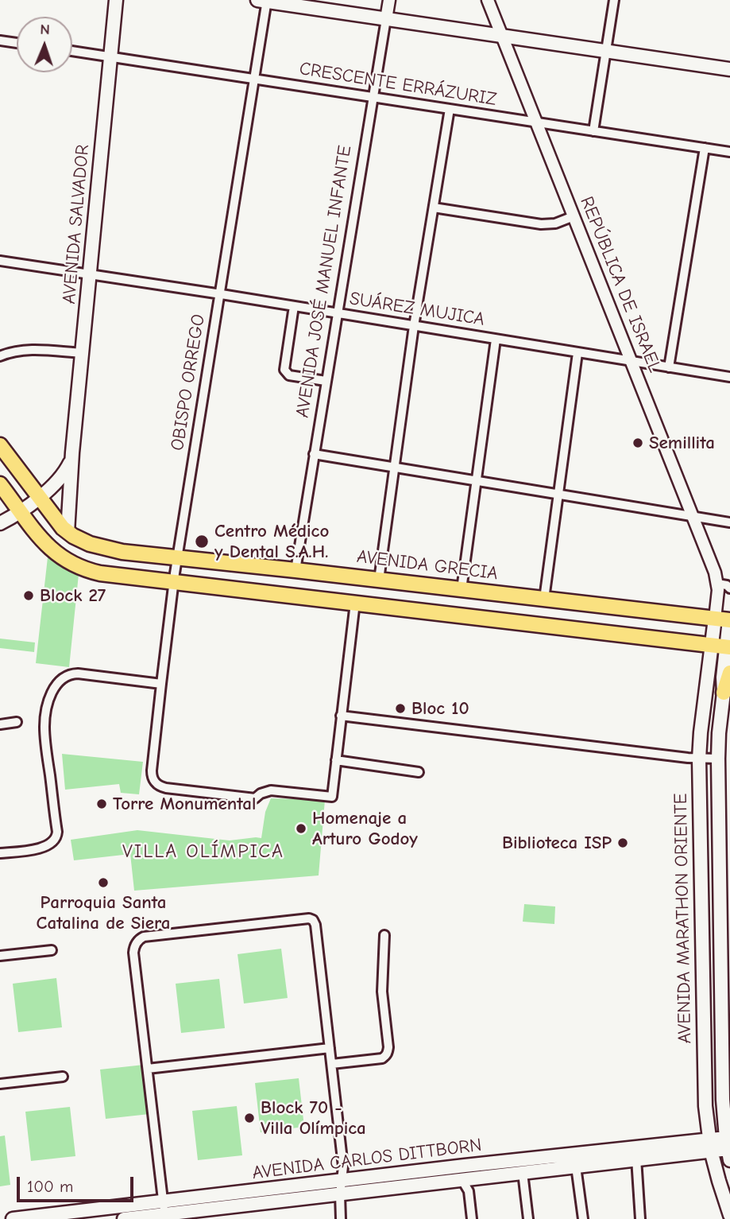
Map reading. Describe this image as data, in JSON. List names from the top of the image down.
{
  "streets": {
    "main road": [
      "AVENIDA SALVADOR",
      "AVENIDA GRECIA",
      "AVENIDA MARATHON ORIENTE",
      "AVENIDA CARLOS DITTBORN"
    ],
    "street": [
      "CRESCENTE ERRÁZURIZ",
      "AVENIDA JOSÉ MANUEL INFANTE",
      "REPÚBLICA DE ISRAEL",
      "SUÁREZ MUJICA",
      "OBISPO ORREGO"
    ]
  },
  "crossings": [
    ["CRESCENTE ERRÁZURIZ", "AVENIDA SALVADOR"],
    ["CRESCENTE ERRÁZURIZ", "AVENIDA JOSÉ MANUEL INFANTE"],
    ["CRESCENTE ERRÁZURIZ", "REPÚBLICA DE ISRAEL"],
    ["CRESCENTE ERRÁZURIZ", "OBISPO ORREGO"],
    ["AVENIDA SALVADOR", "SUÁREZ MUJICA"],
    ["AVENIDA SALVADOR", "AVENIDA GRECIA"],
    ["AVENIDA JOSÉ MANUEL INFANTE", "SUÁREZ MUJICA"],
    ["AVENIDA JOSÉ MANUEL INFANTE", "AVENIDA GRECIA"],
    ["REPÚBLICA DE ISRAEL", "SUÁREZ MUJICA"],
    ["REPÚBLICA DE ISRAEL", "AVENIDA GRECIA"],
    ["REPÚBLICA DE ISRAEL", "AVENIDA MARATHON ORIENTE"],
    ["SUÁREZ MUJICA", "OBISPO ORREGO"],
    ["OBISPO ORREGO", "AVENIDA GRECIA"],
    ["AVENIDA GRECIA", "AVENIDA MARATHON ORIENTE"],
    ["AVENIDA MARATHON ORIENTE", "AVENIDA CARLOS DITTBORN"]
  ],
  "districts": ["VILLA OLÍMPICA"],
  "places": [
    "Semillita",
    "Centro Médico y Dental S.A.H.",
    "Block 27",
    "Bloc 10",
    "Torre Monumental",
    "Homenaje a Arturo Godoy",
    "Biblioteca ISP",
    "Parroquia Santa Catalina de Siera",
    "Block 70 - Villa Olímpica"
  ],
  "scale_bar": "100 m",
  "north": "top"
}
